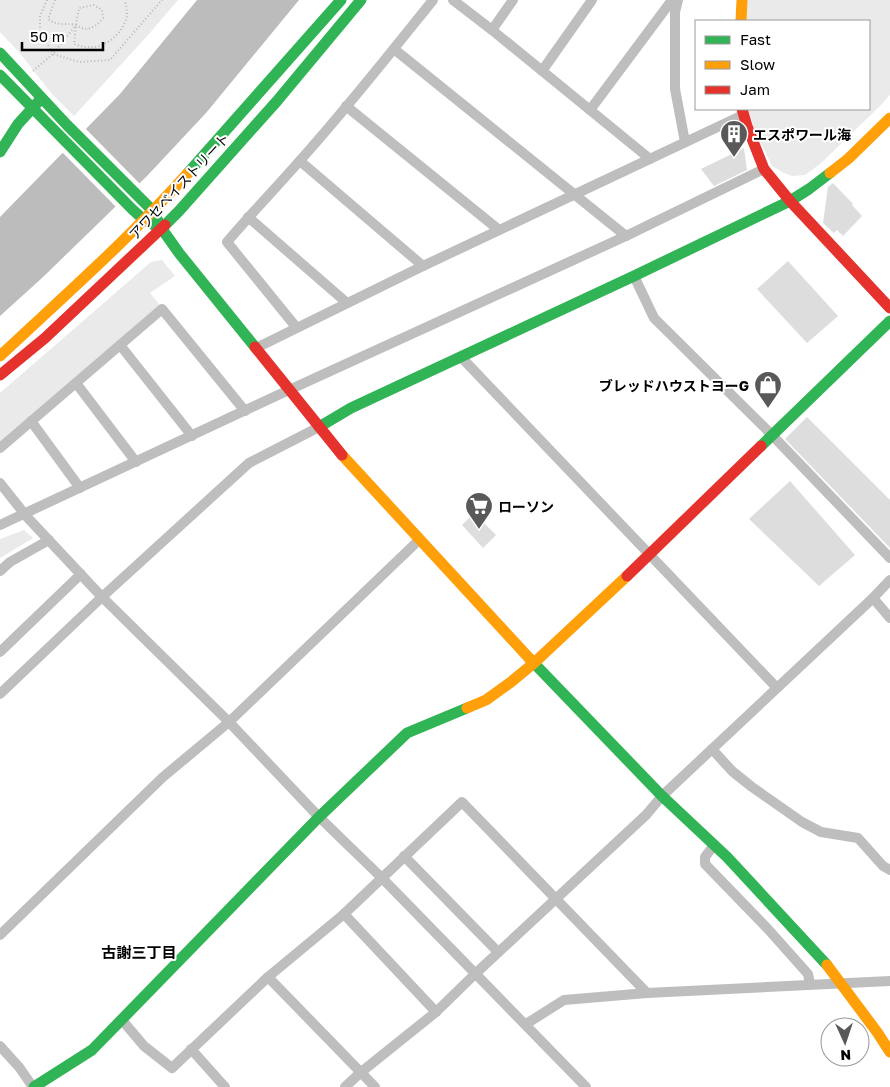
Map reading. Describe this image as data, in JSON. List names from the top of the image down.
{
  "streets": {
    "street": ["アワセベイストリート"]
  },
  "districts": ["古謝三丁目"],
  "places": {
    "building": ["エスポワール海"],
    "shop": ["ブレッドハウストヨーG"],
    "supermarket": ["ローソン"]
  },
  "legend": ["Fast", "Slow", "Jam"],
  "scale_bar": "50 m",
  "north": "bottom"
}
